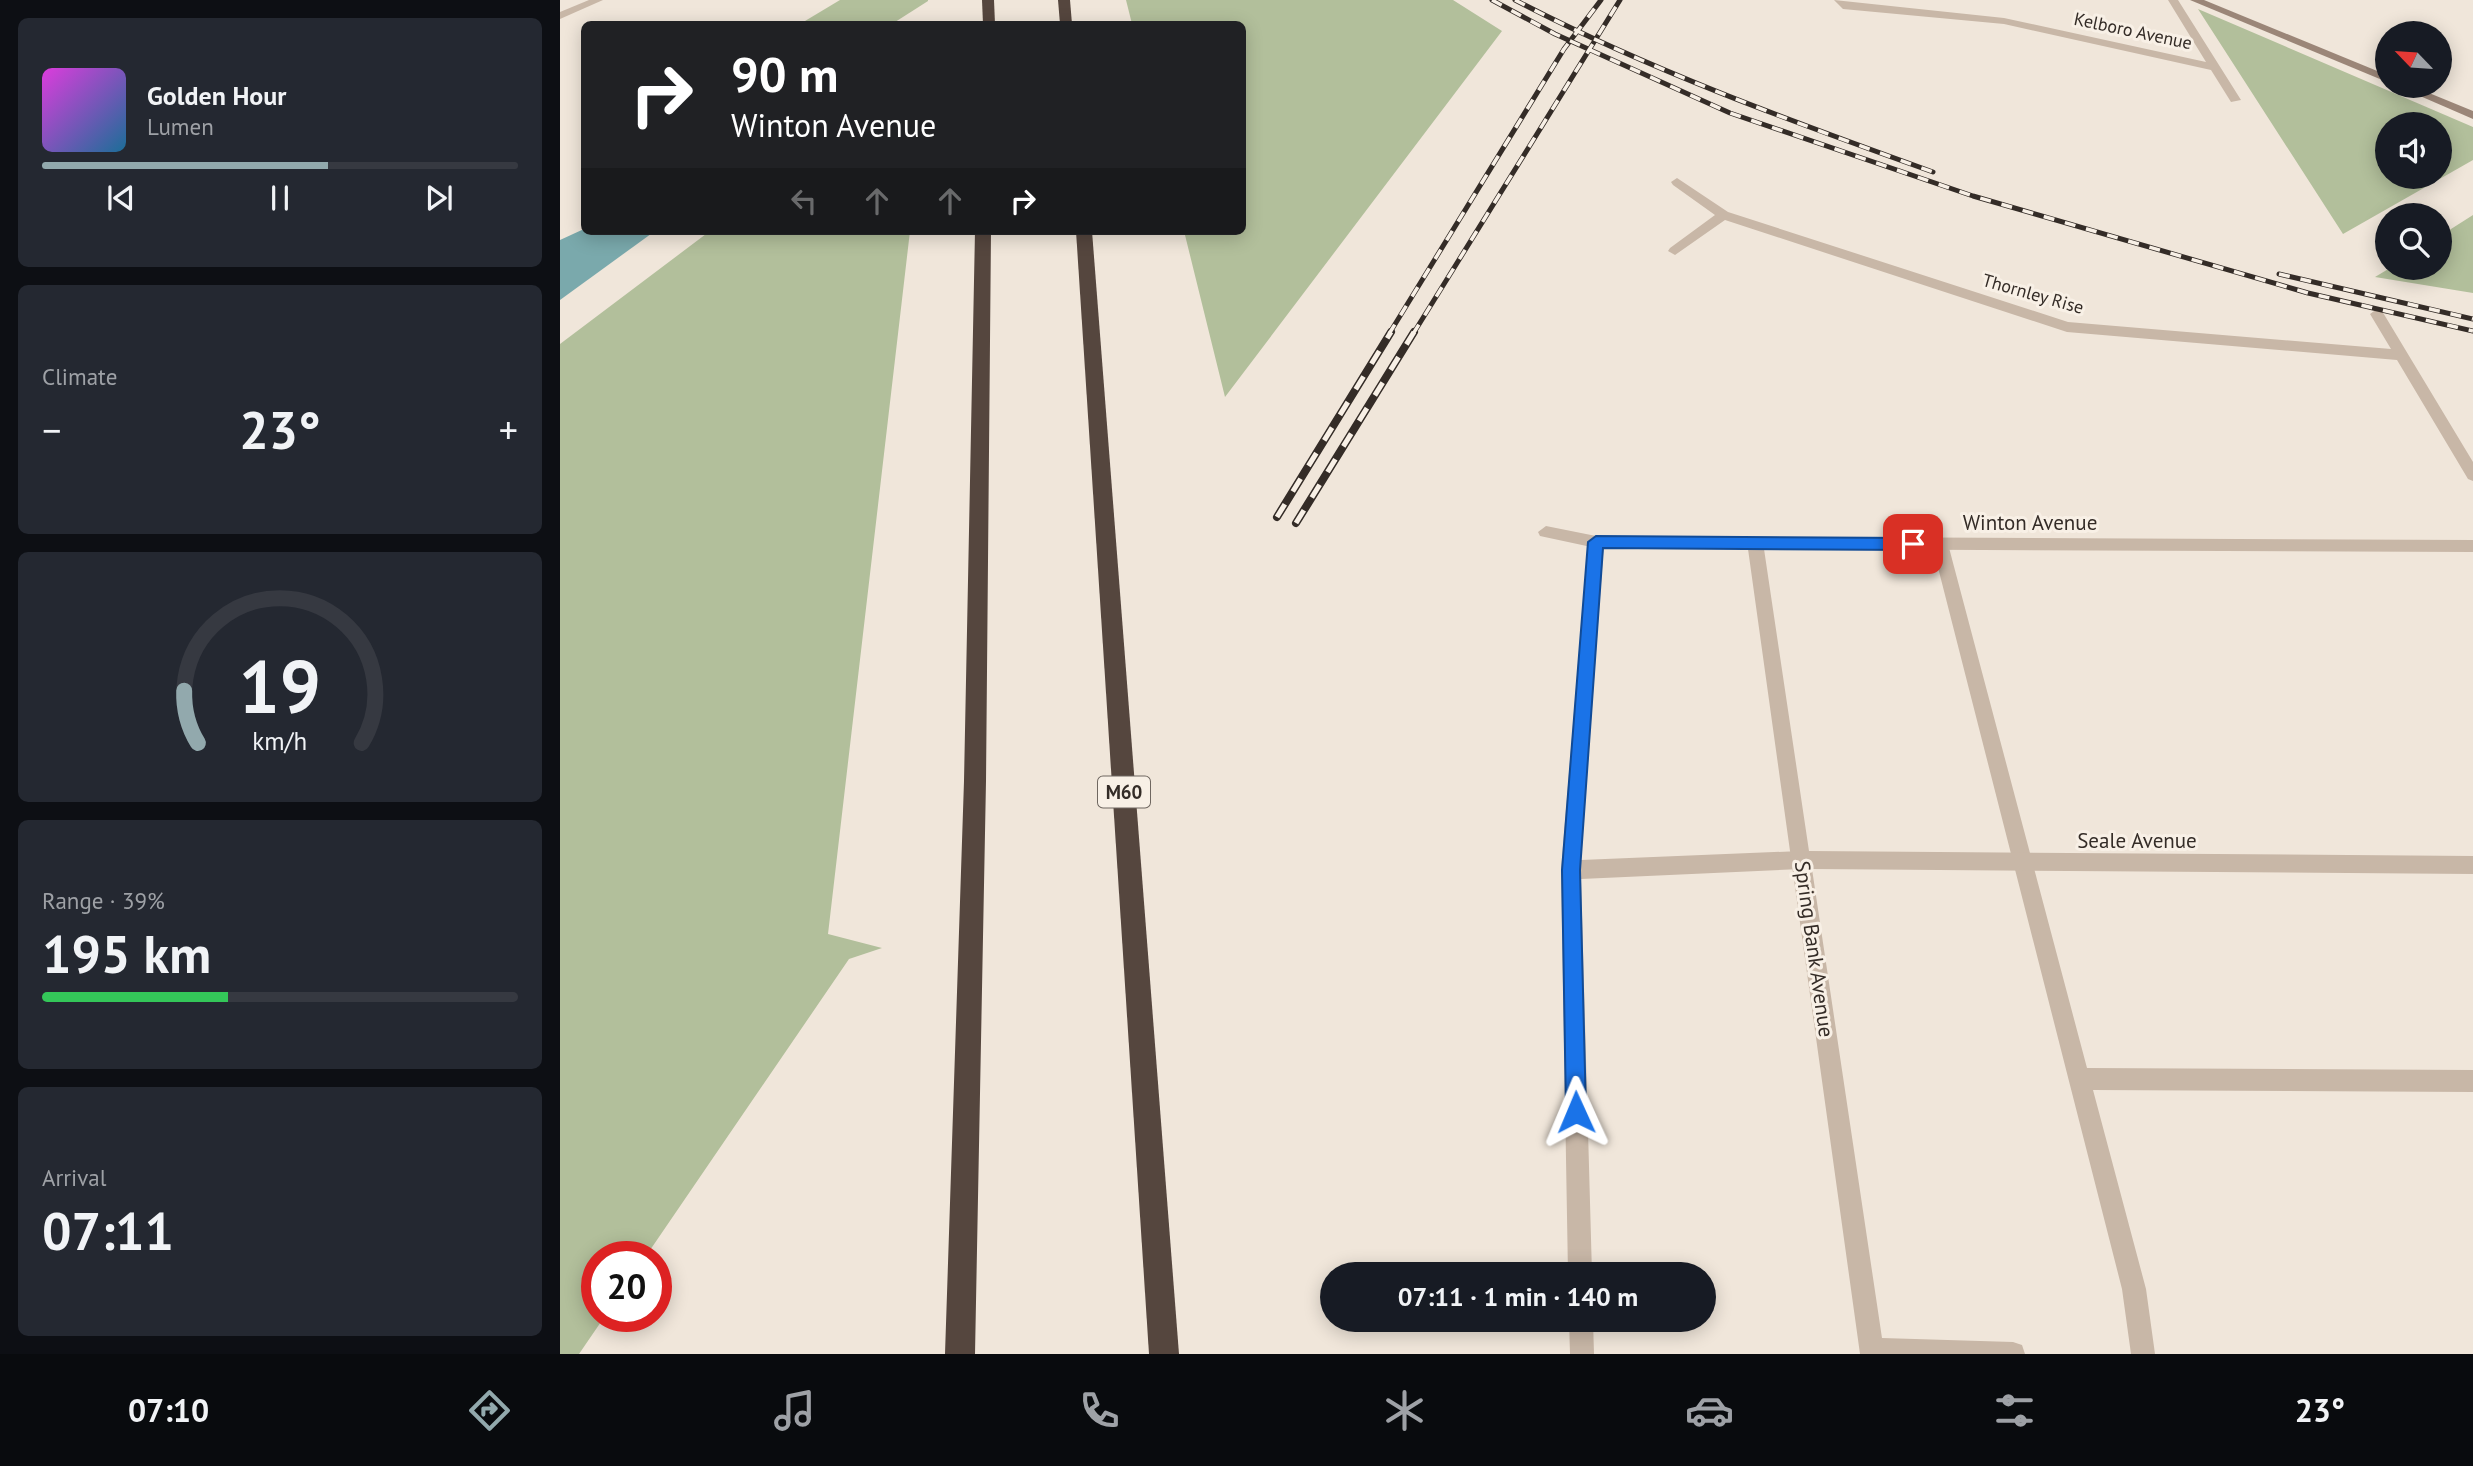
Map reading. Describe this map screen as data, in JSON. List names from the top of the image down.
{
  "streets": {
    "highway": ["M60"],
    "street": [
      "Kelboro Avenue",
      "Thornley Rise",
      "Winton Avenue",
      "Seale Avenue",
      "Spring Bank Avenue"
    ]
  },
  "crossings": [
    ["Winton Avenue", "Spring Bank Avenue"],
    ["Seale Avenue", "Spring Bank Avenue"]
  ],
  "north": "top left",
  "page": {
    "turn": ["90 m", "Winton Avenue"],
    "song": ["Golden Hour", "Lumen"],
    "tile": [
      "Climate",
      ["Range · 39%", "195 km"],
      ["Arrival", "07:11"]
    ],
    "heat": ["−", "23°", "+"],
    "limit": "20",
    "trip": "07:11 · 1 min · 140 m",
    "tabs": ["07:10", "23°"],
    "gauge": ["19", "km/h"]
  }
}
